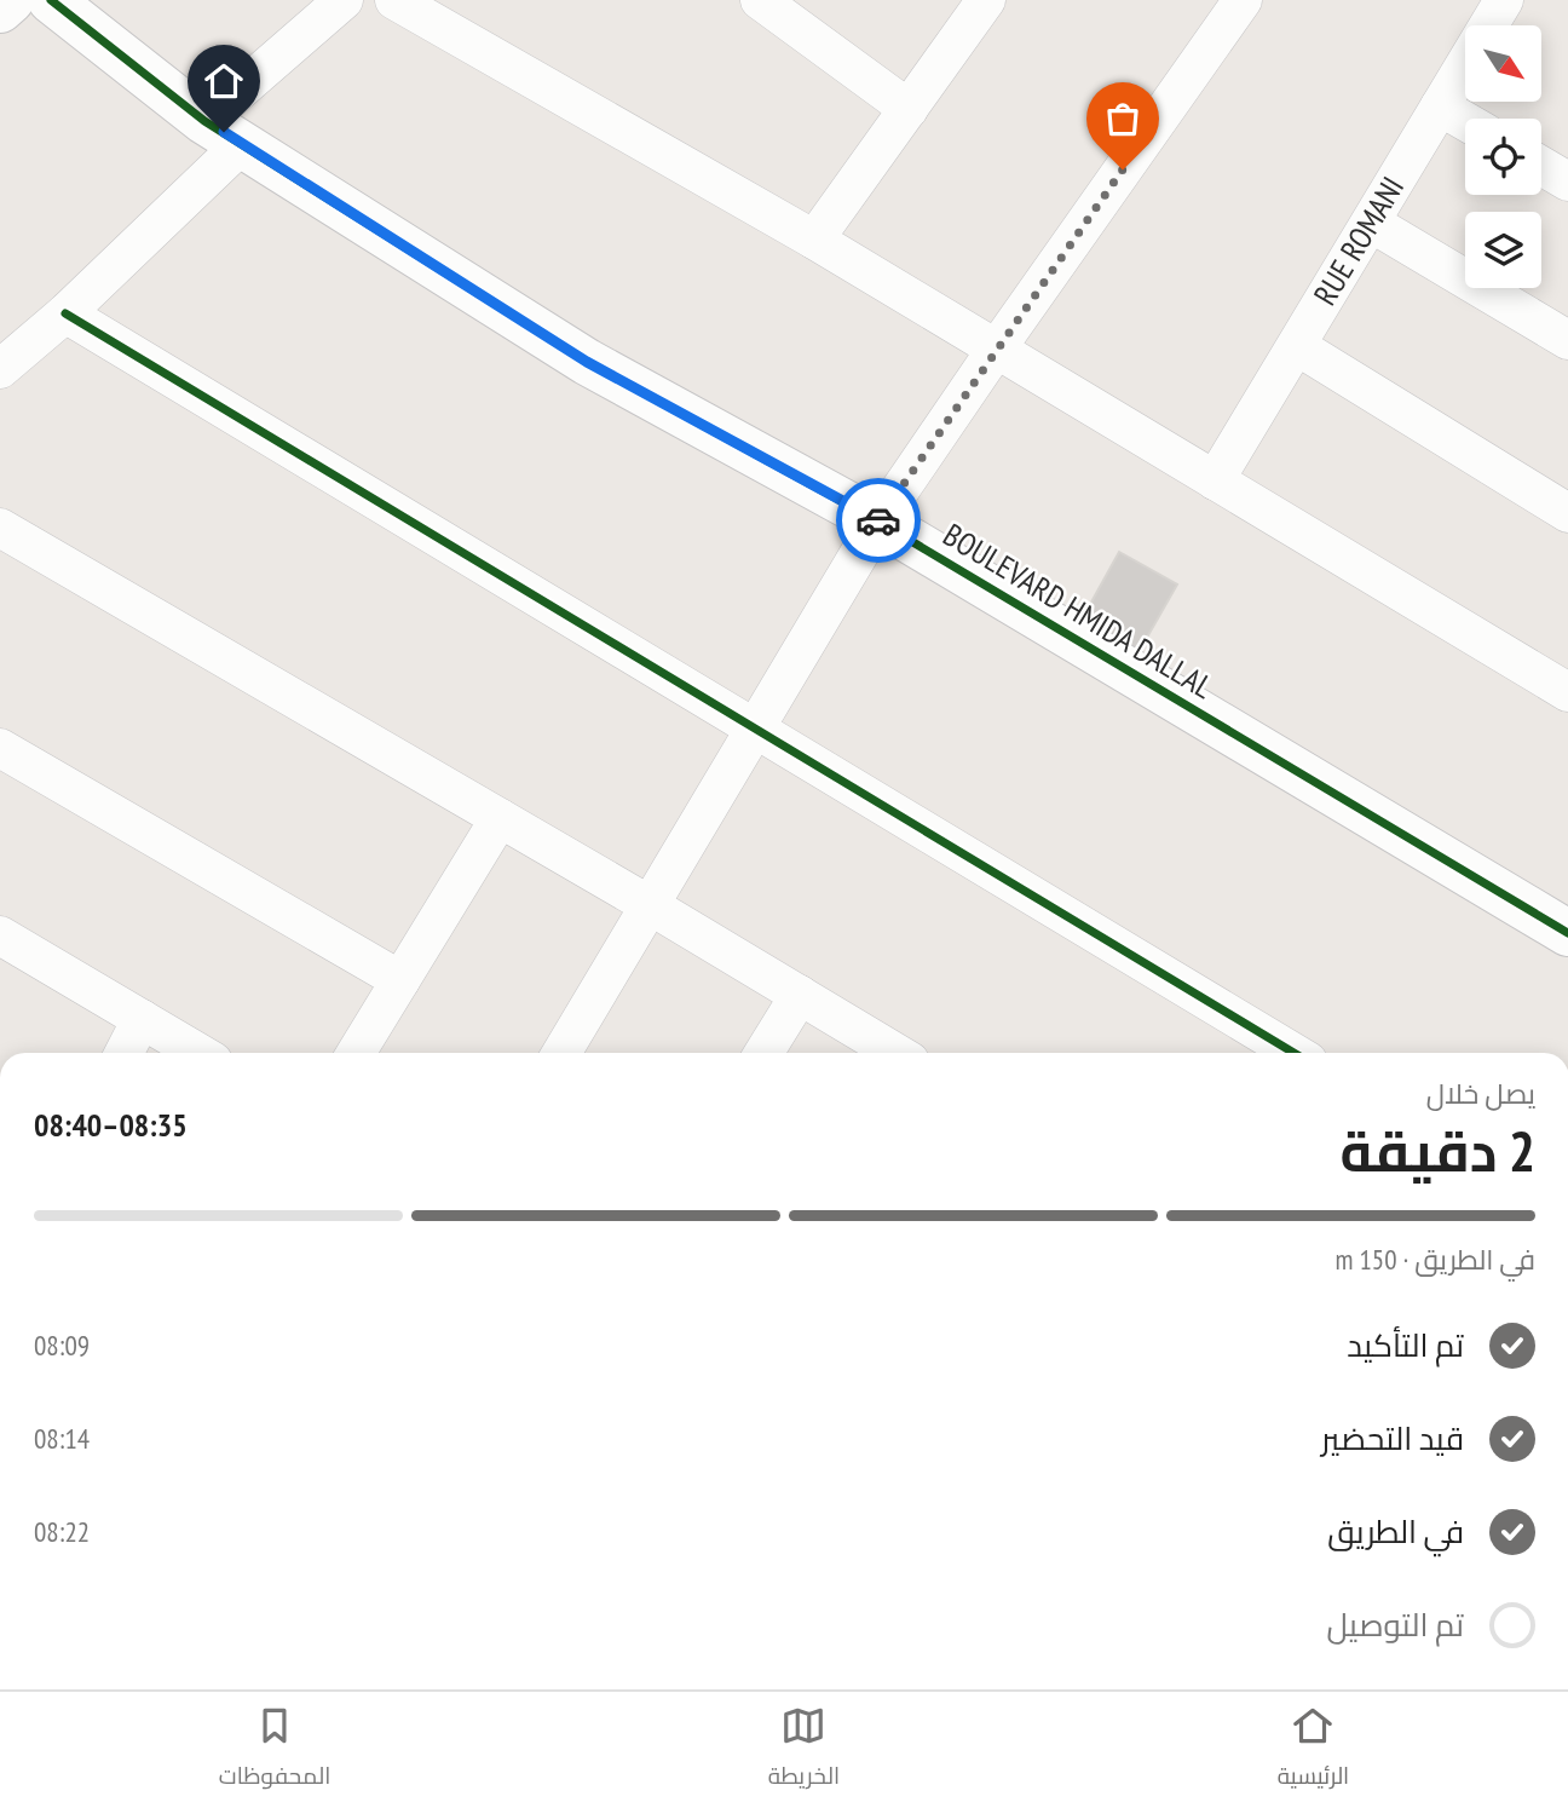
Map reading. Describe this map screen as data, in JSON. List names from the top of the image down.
{
  "streets": {
    "street": ["RUE ROMANI", "BOULEVARD HMIDA DALLAL"]
  },
  "north": "bottom right",
  "page": {
    "heading": ["2 دقيقة", "يصل خلال", "08:35–08:40"],
    "bar": "في الطريق · 150 m",
    "list": [
      ["تم التأكيد", "08:09"],
      ["قيد التحضير", "08:14"],
      ["في الطريق", "08:22"],
      "تم التوصيل"
    ],
    "tabs": ["الرئيسية", "الخريطة", "المحفوظات"]
  }
}
